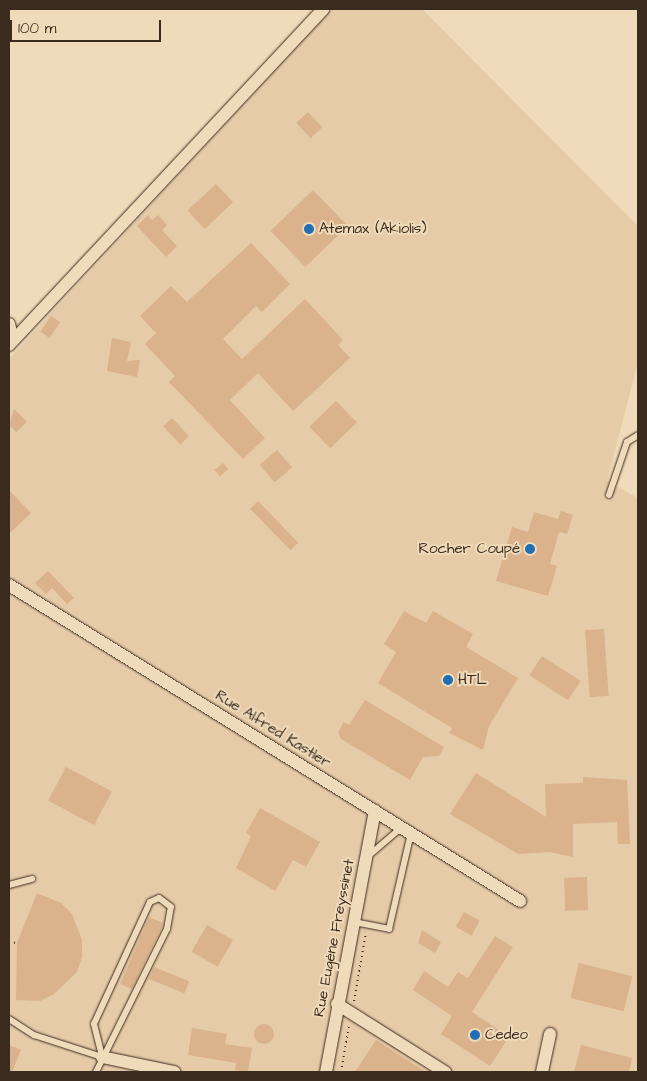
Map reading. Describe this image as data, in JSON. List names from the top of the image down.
{
  "streets": {
    "street": ["Rue Alfred Kastler", "Rue Eugène Freyssinet"]
  },
  "crossings": [
    ["Rue Alfred Kastler", "Rue Eugène Freyssinet"]
  ],
  "places": [
    "Atemax (Akiolis)",
    "Rocher Coupé",
    "HTL",
    "Cedeo"
  ],
  "scale_bar": "100 m"
}
